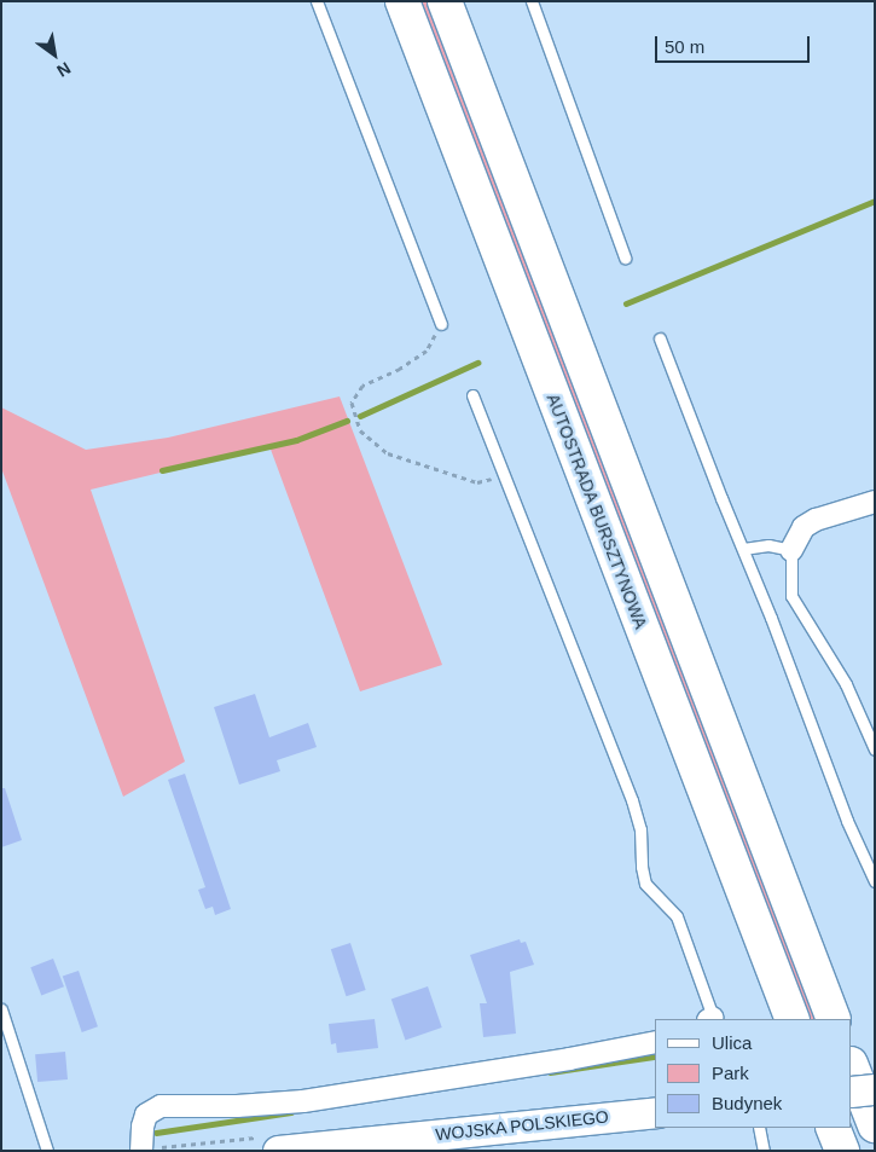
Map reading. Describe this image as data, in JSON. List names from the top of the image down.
{
  "streets": {
    "highway": ["AUTOSTRADA BURSZTYNOWA"],
    "main road": ["WOJSKA POLSKIEGO"]
  },
  "legend": ["Ulica", "Park", "Budynek"],
  "scale_bar": "50 m",
  "north": "bottom right"
}
